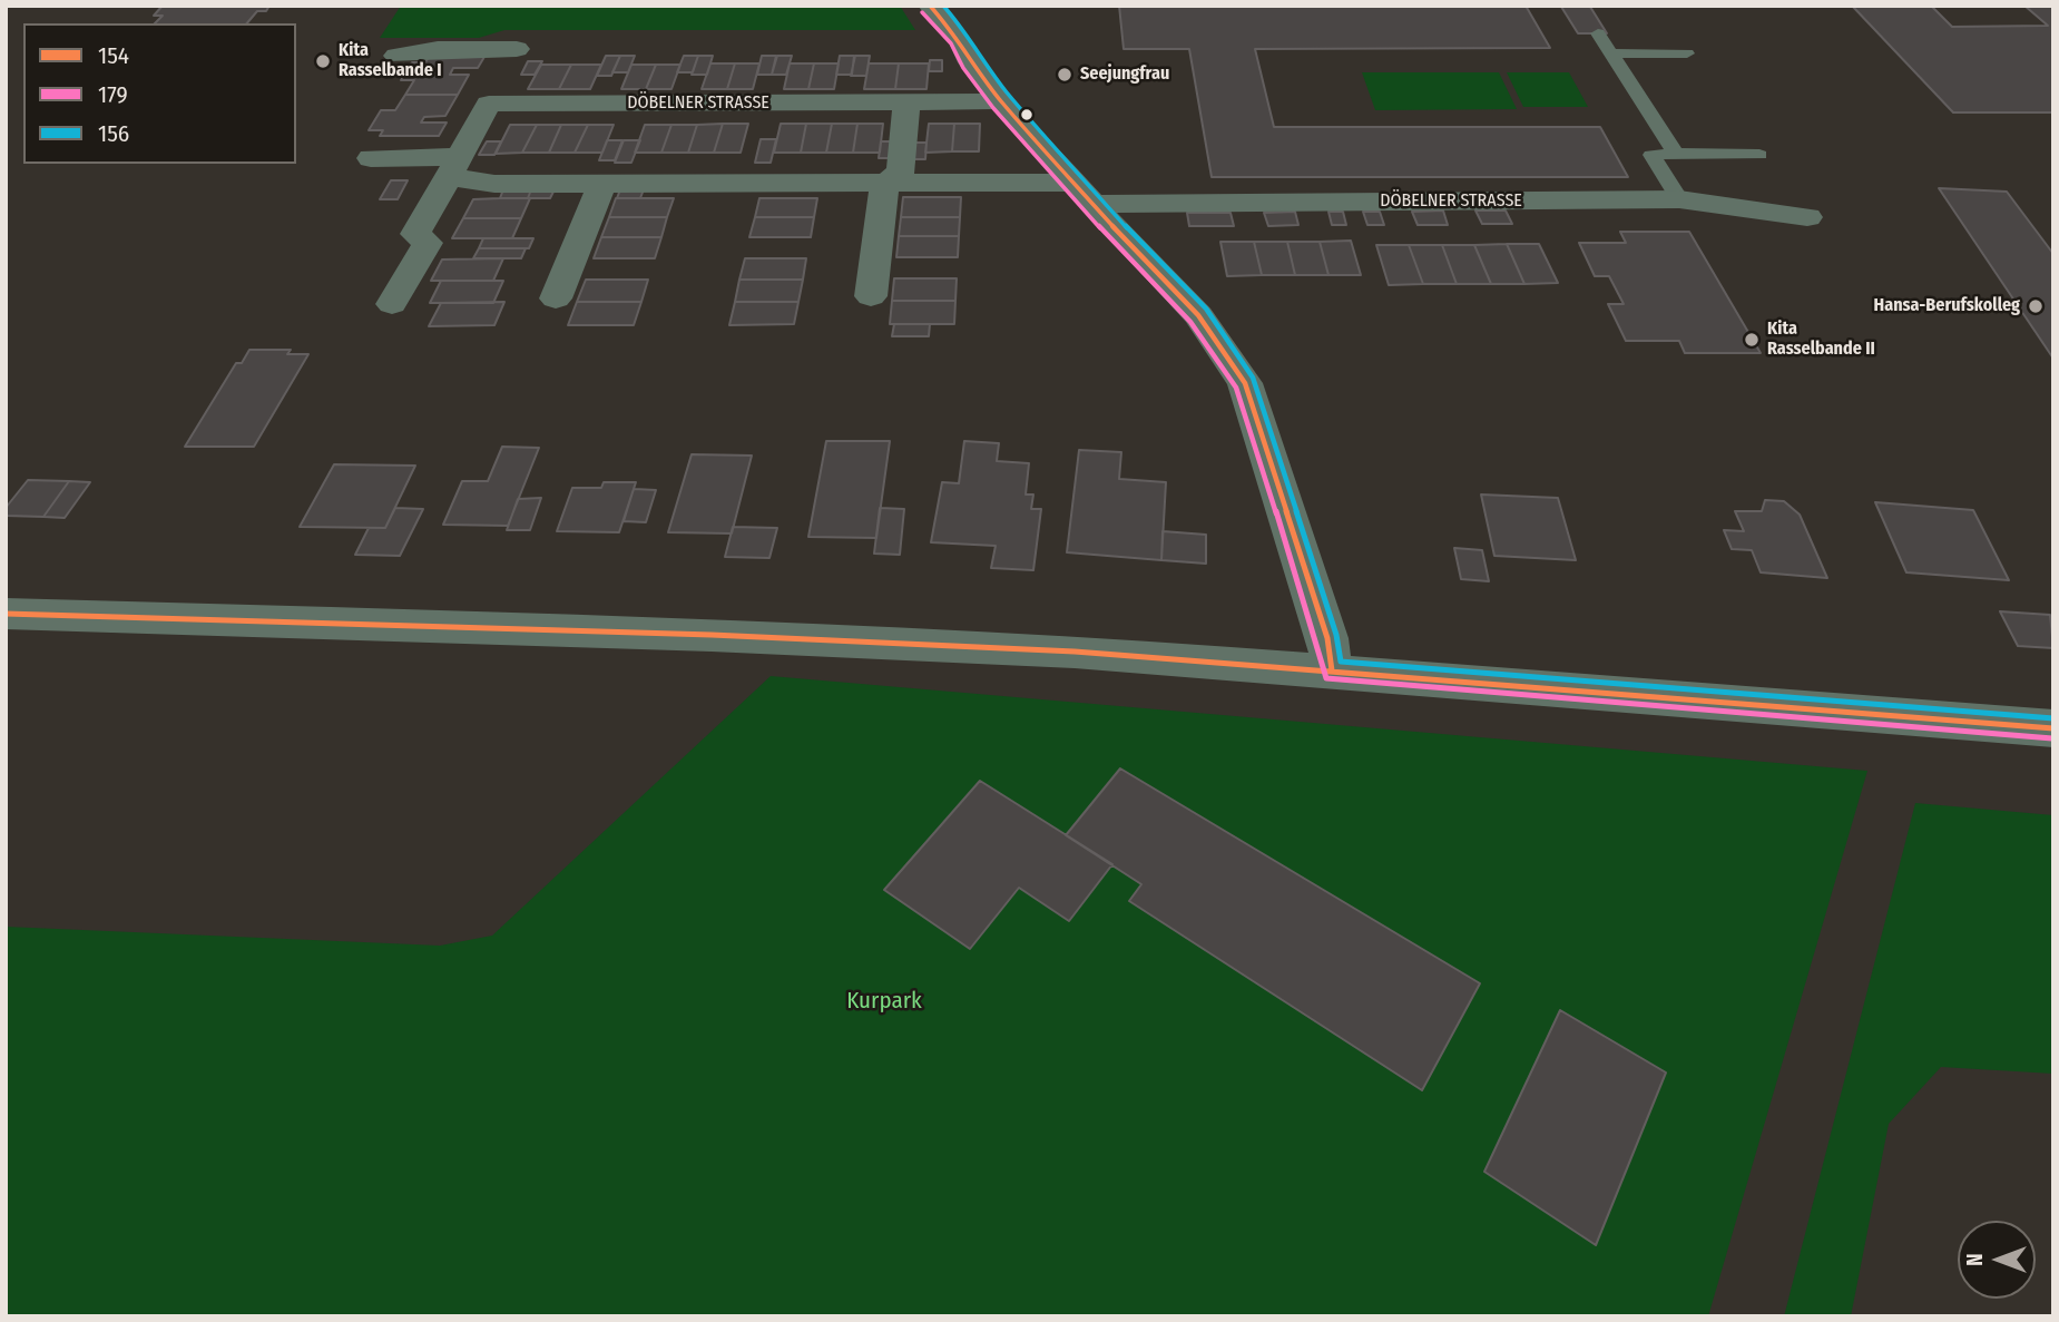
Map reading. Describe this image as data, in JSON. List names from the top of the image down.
{
  "streets": {
    "street": ["DÖBELNER STRASSE"]
  },
  "parks": ["Kurpark"],
  "places": [
    "Kita Rasselbande I",
    "Seejungfrau",
    "Hansa-Berufskolleg",
    "Kita Rasselbande II"
  ],
  "lines": ["transit line 154", "transit line 156", "transit line 179"],
  "legend": ["154", "179", "156"],
  "north": "left"
}
